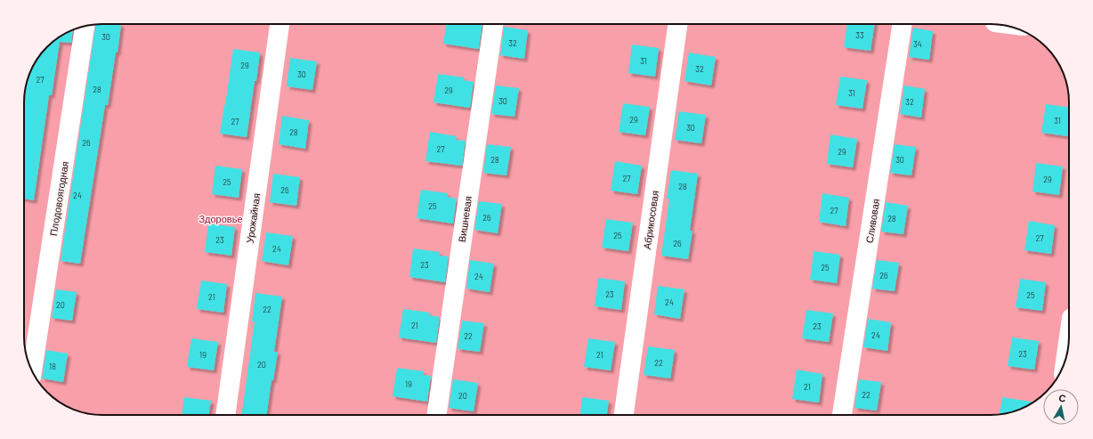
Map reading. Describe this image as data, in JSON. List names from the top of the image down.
{
  "streets": {
    "street": [
      "Плодовоягодная",
      "Урожайная",
      "Вишневая",
      "Абрикосовая",
      "Сливовая"
    ]
  },
  "parks": ["Здоровье"],
  "house_numbers": [
    "33",
    "30",
    "32",
    "34",
    "31",
    "29",
    "32",
    "30",
    "27",
    "28",
    "29",
    "31",
    "30",
    "32",
    "29",
    "31",
    "27",
    "30",
    "28",
    "26",
    "27",
    "29",
    "28",
    "30",
    "27",
    "29",
    "25",
    "28",
    "26",
    "24",
    "25",
    "27",
    "26",
    "28",
    "25",
    "27",
    "23",
    "26",
    "24",
    "23",
    "25",
    "26",
    "24",
    "23",
    "25",
    "21",
    "24",
    "20",
    "22",
    "21",
    "23",
    "24",
    "22",
    "23",
    "19",
    "21",
    "22",
    "20",
    "18",
    "19",
    "21",
    "22",
    "20"
  ],
  "north": "top"
}
